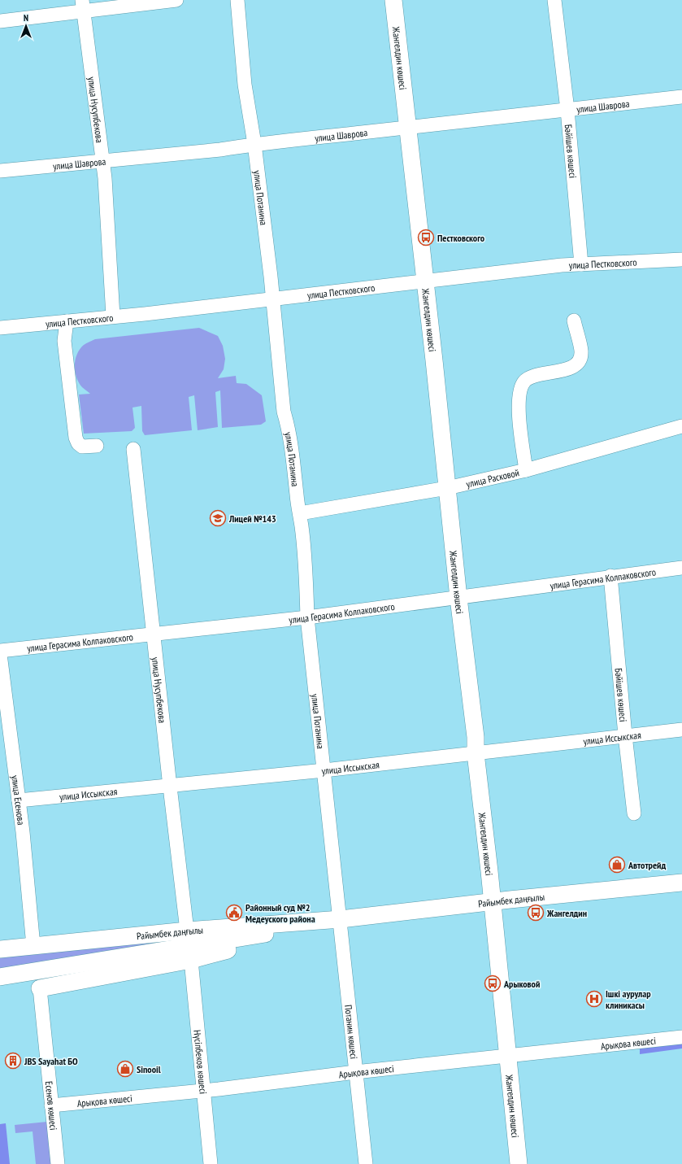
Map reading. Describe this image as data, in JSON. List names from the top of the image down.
{
  "streets": {
    "main road": ["Жангелдин көшесі", "Райымбек даңғылы"],
    "street": [
      "улица Шаврова",
      "улица Нусупбекова",
      "Бәйішев көшесі",
      "улица Потанина",
      "улица Пестковского",
      "улица Расковой",
      "улица Герасима Колпаковского",
      "улица Иссыкская",
      "улица Есенова",
      "Потанин көшесі",
      "Арықова көшесі",
      "Нүсіпбеков көшесі",
      "Есенов көшесі"
    ]
  },
  "crossings": [
    ["Жангелдин көшесі", "улица Шаврова"],
    ["Жангелдин көшесі", "улица Пестковского"],
    ["Жангелдин көшесі", "улица Расковой"],
    ["Жангелдин көшесі", "улица Герасима Колпаковского"],
    ["Жангелдин көшесі", "улица Иссыкская"],
    ["Жангелдин көшесі", "Райымбек даңғылы"],
    ["Жангелдин көшесі", "Арықова көшесі"],
    ["улица Шаврова", "улица Нусупбекова"],
    ["улица Шаврова", "Бәйішев көшесі"],
    ["улица Шаврова", "улица Потанина"],
    ["улица Нусупбекова", "улица Пестковского"],
    ["улица Нусупбекова", "улица Герасима Колпаковского"],
    ["улица Нусупбекова", "улица Иссыкская"],
    ["улица Нусупбекова", "Райымбек даңғылы"],
    ["Бәйішев көшесі", "улица Пестковского"],
    ["Бәйішев көшесі", "улица Герасима Колпаковского"],
    ["Бәйішев көшесі", "улица Иссыкская"],
    ["улица Потанина", "улица Пестковского"],
    ["улица Потанина", "улица Расковой"],
    ["улица Потанина", "улица Герасима Колпаковского"],
    ["улица Потанина", "улица Иссыкская"],
    ["улица Потанина", "Райымбек даңғылы"],
    ["улица Потанина", "Потанин көшесі"],
    ["улица Иссыкская", "улица Есенова"],
    ["улица Есенова", "Райымбек даңғылы"],
    ["Райымбек даңғылы", "Потанин көшесі"],
    ["Райымбек даңғылы", "Нүсіпбеков көшесі"],
    ["Райымбек даңғылы", "Есенов көшесі"],
    ["Потанин көшесі", "Арықова көшесі"],
    ["Арықова көшесі", "Нүсіпбеков көшесі"],
    ["Арықова көшесі", "Есенов көшесі"]
  ],
  "places": {
    "bus stop": ["Пестковского", "Жангелдин", "Арыковой"],
    "school or university": ["Лицей №143"],
    "shop": ["Автотрейд", "Sinooil"],
    "public building": ["Районный суд №2 Медеуского района"],
    "hospital": ["Ішкі аурулар клиникасы"],
    "building": ["JBS Sayahat БО"]
  },
  "north": "top"
}
